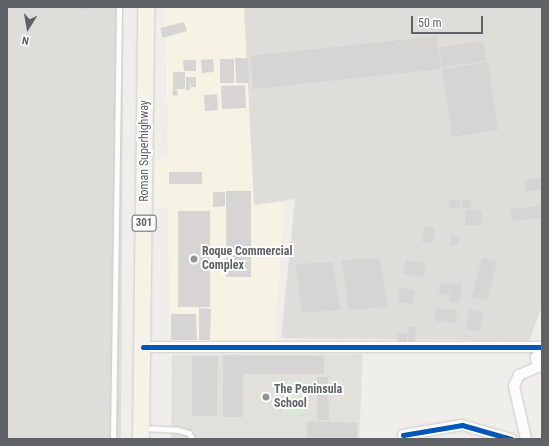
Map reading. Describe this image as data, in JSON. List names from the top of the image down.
{
  "streets": {
    "main road": ["Roman Superhighway", "301"]
  },
  "places": ["Roque Commercial Complex", "The Peninsula School"],
  "scale_bar": "50 m",
  "north": "bottom"
}
